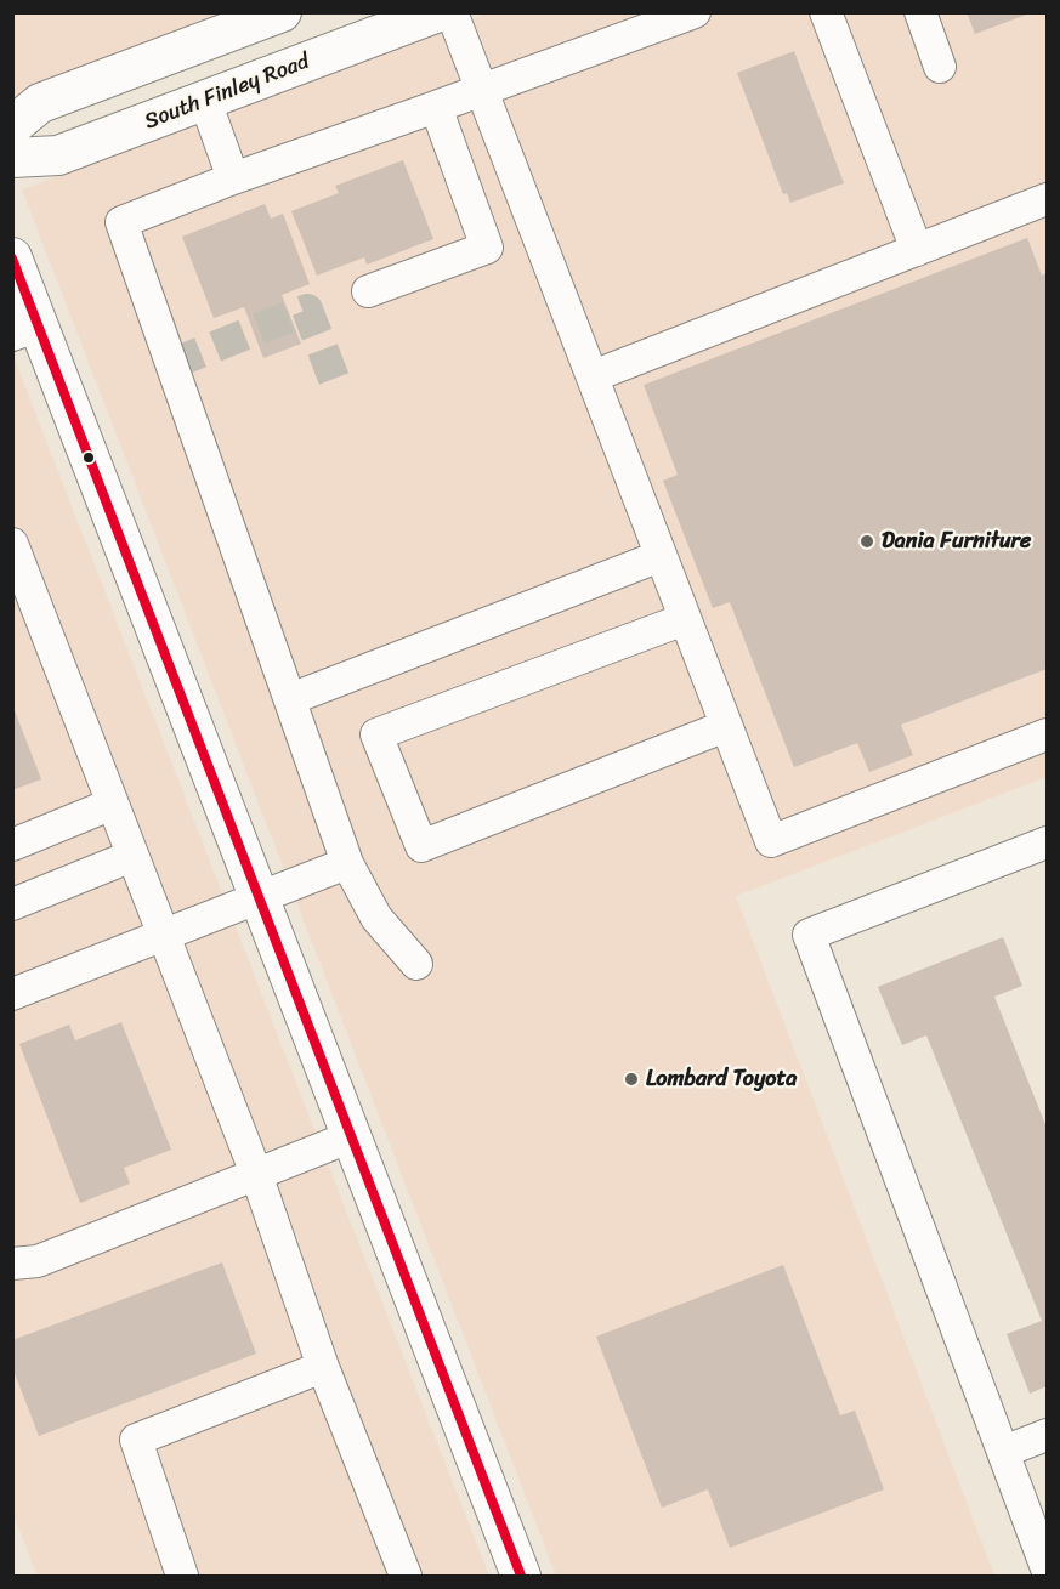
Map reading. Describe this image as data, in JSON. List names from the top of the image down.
{
  "streets": {
    "main road": ["South Finley Road"]
  },
  "places": ["Dania Furniture", "Lombard Toyota"]
}
